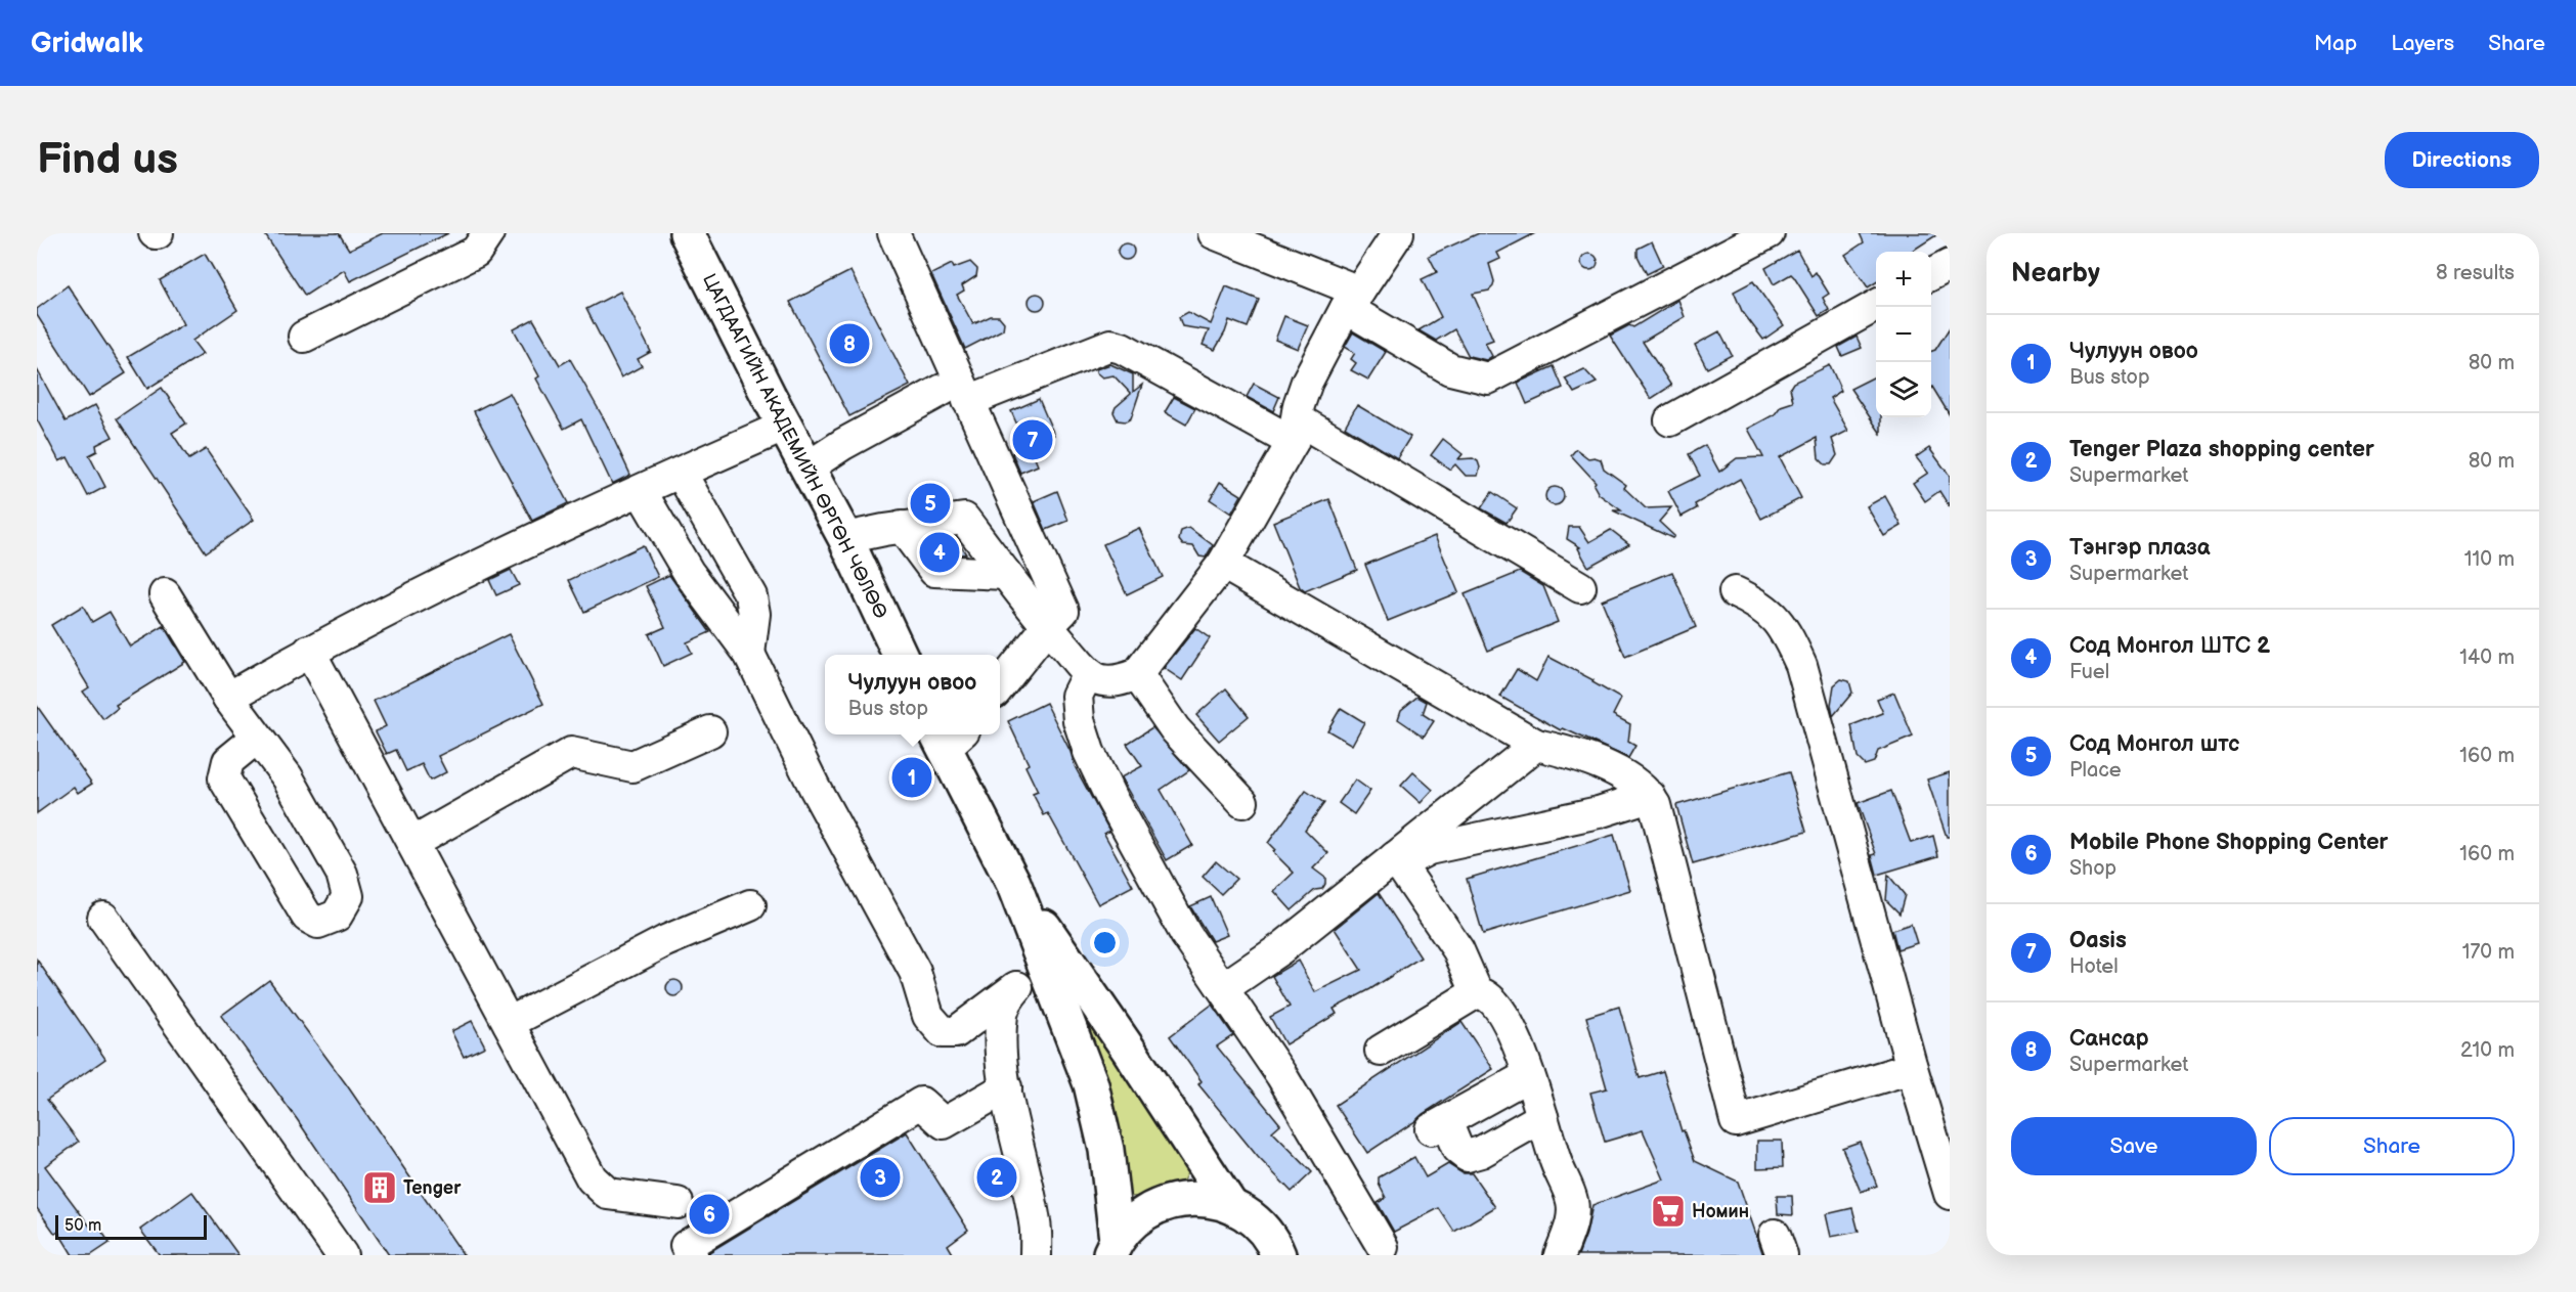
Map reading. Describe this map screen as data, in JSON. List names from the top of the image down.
{
  "streets": {
    "highway": ["ЦАГДААГИЙН АКАДЕМИЙН ӨРГӨН ЧӨЛӨӨ"]
  },
  "places": {
    "building": ["Tenger"],
    "supermarket": ["Номин"]
  },
  "scale_bar": "50 m",
  "page": {
    "header": "Gridwalk",
    "nav": ["Map", "Layers", "Share"],
    "buttons": [
      "Directions",
      ["Save", "Share"]
    ],
    "title": "Find us",
    "heading": ["Nearby", "8 results"],
    "map_buttons": ["+", "−"],
    "list": [
      {
        "mark": "1",
        "name": "Чулуун овоо",
        "note": "Bus stop",
        "value": "80 m"
      },
      {
        "mark": "2",
        "name": "Tenger Plaza shopping center",
        "note": "Supermarket",
        "value": "80 m"
      },
      {
        "mark": "3",
        "name": "Тэнгэр плаза",
        "note": "Supermarket",
        "value": "110 m"
      },
      {
        "mark": "4",
        "name": "Сод Монгол ШТС 2",
        "note": "Fuel",
        "value": "140 m"
      },
      {
        "mark": "5",
        "name": "Сод Монгол штс",
        "note": "Place",
        "value": "160 m"
      },
      {
        "mark": "6",
        "name": "Mobile Phone Shopping Center",
        "note": "Shop",
        "value": "160 m"
      },
      {
        "mark": "7",
        "name": "Oasis",
        "note": "Hotel",
        "value": "170 m"
      },
      {
        "mark": "8",
        "name": "Сансар",
        "note": "Supermarket",
        "value": "210 m"
      }
    ],
    "pins": [
      "8",
      "7",
      "5",
      "4",
      "1",
      "2",
      "3",
      "6"
    ],
    "popup": ["Чулуун овоо", "Bus stop"],
    "scale": "50 m"
  }
}
